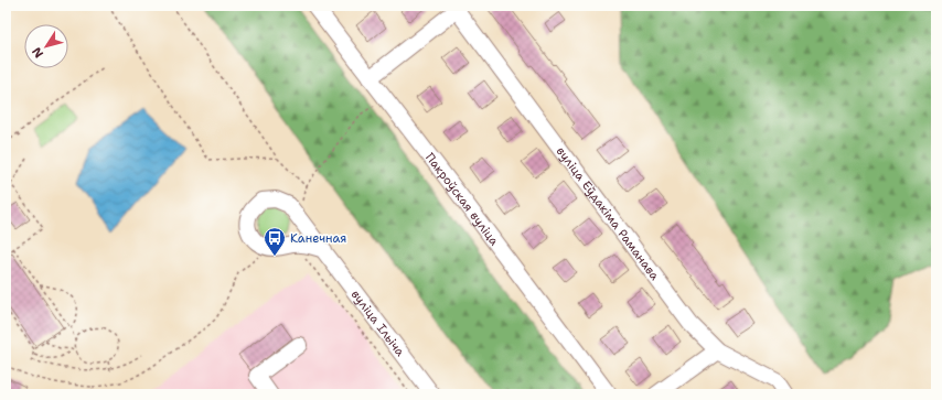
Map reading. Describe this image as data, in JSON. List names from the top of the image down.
{
  "streets": {
    "street": ["Пакроўская вуліца", "вуліца Еўдакіма Раманава", "вуліца Ільіча"]
  },
  "places": {
    "bus stop": ["Канечная"]
  },
  "north": "bottom left"
}
